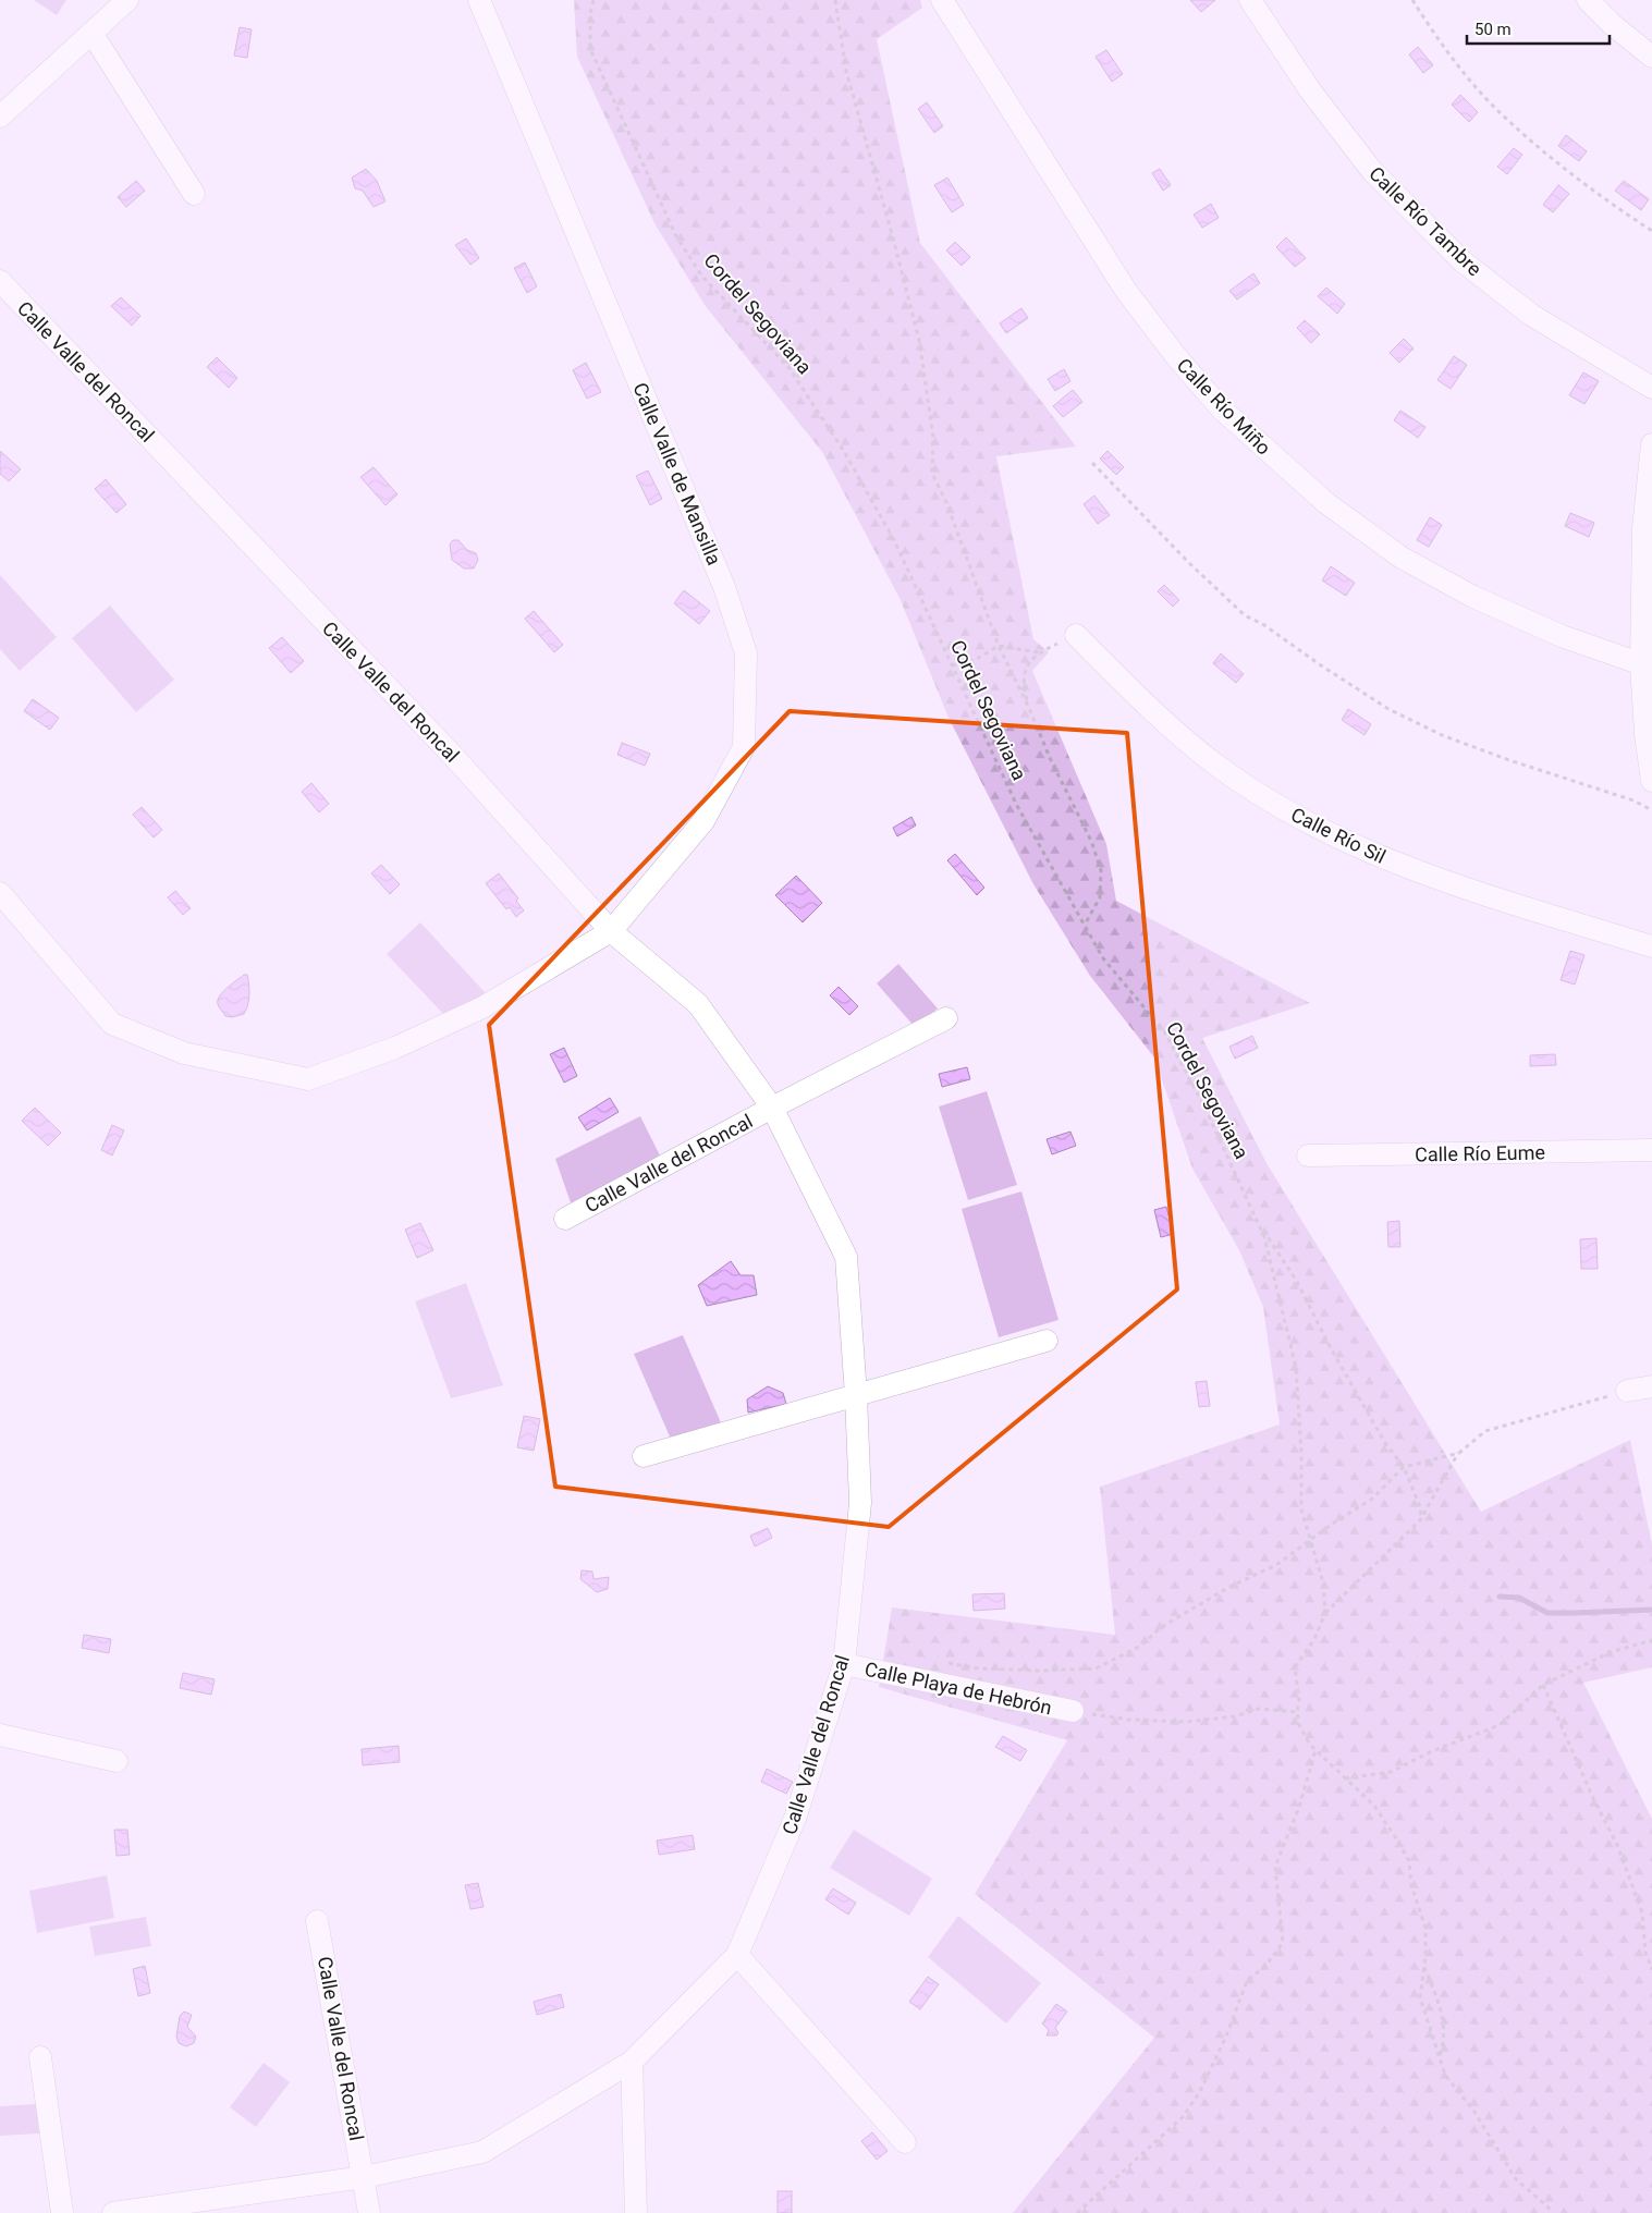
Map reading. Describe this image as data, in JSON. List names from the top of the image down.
{
  "streets": {
    "street": [
      "Calle Río Tambre",
      "Calle Valle del Roncal",
      "Calle Río Miño",
      "Calle Valle de Mansilla",
      "Calle Río Sil",
      "Calle Río Eume",
      "Calle Playa de Hebrón"
    ],
    "path": ["Cordel Segoviana"]
  },
  "crossings": [
    ["Calle Valle del Roncal", "Calle Valle de Mansilla"],
    ["Calle Valle del Roncal", "Calle Playa de Hebrón"]
  ],
  "scale_bar": "50 m"
}
